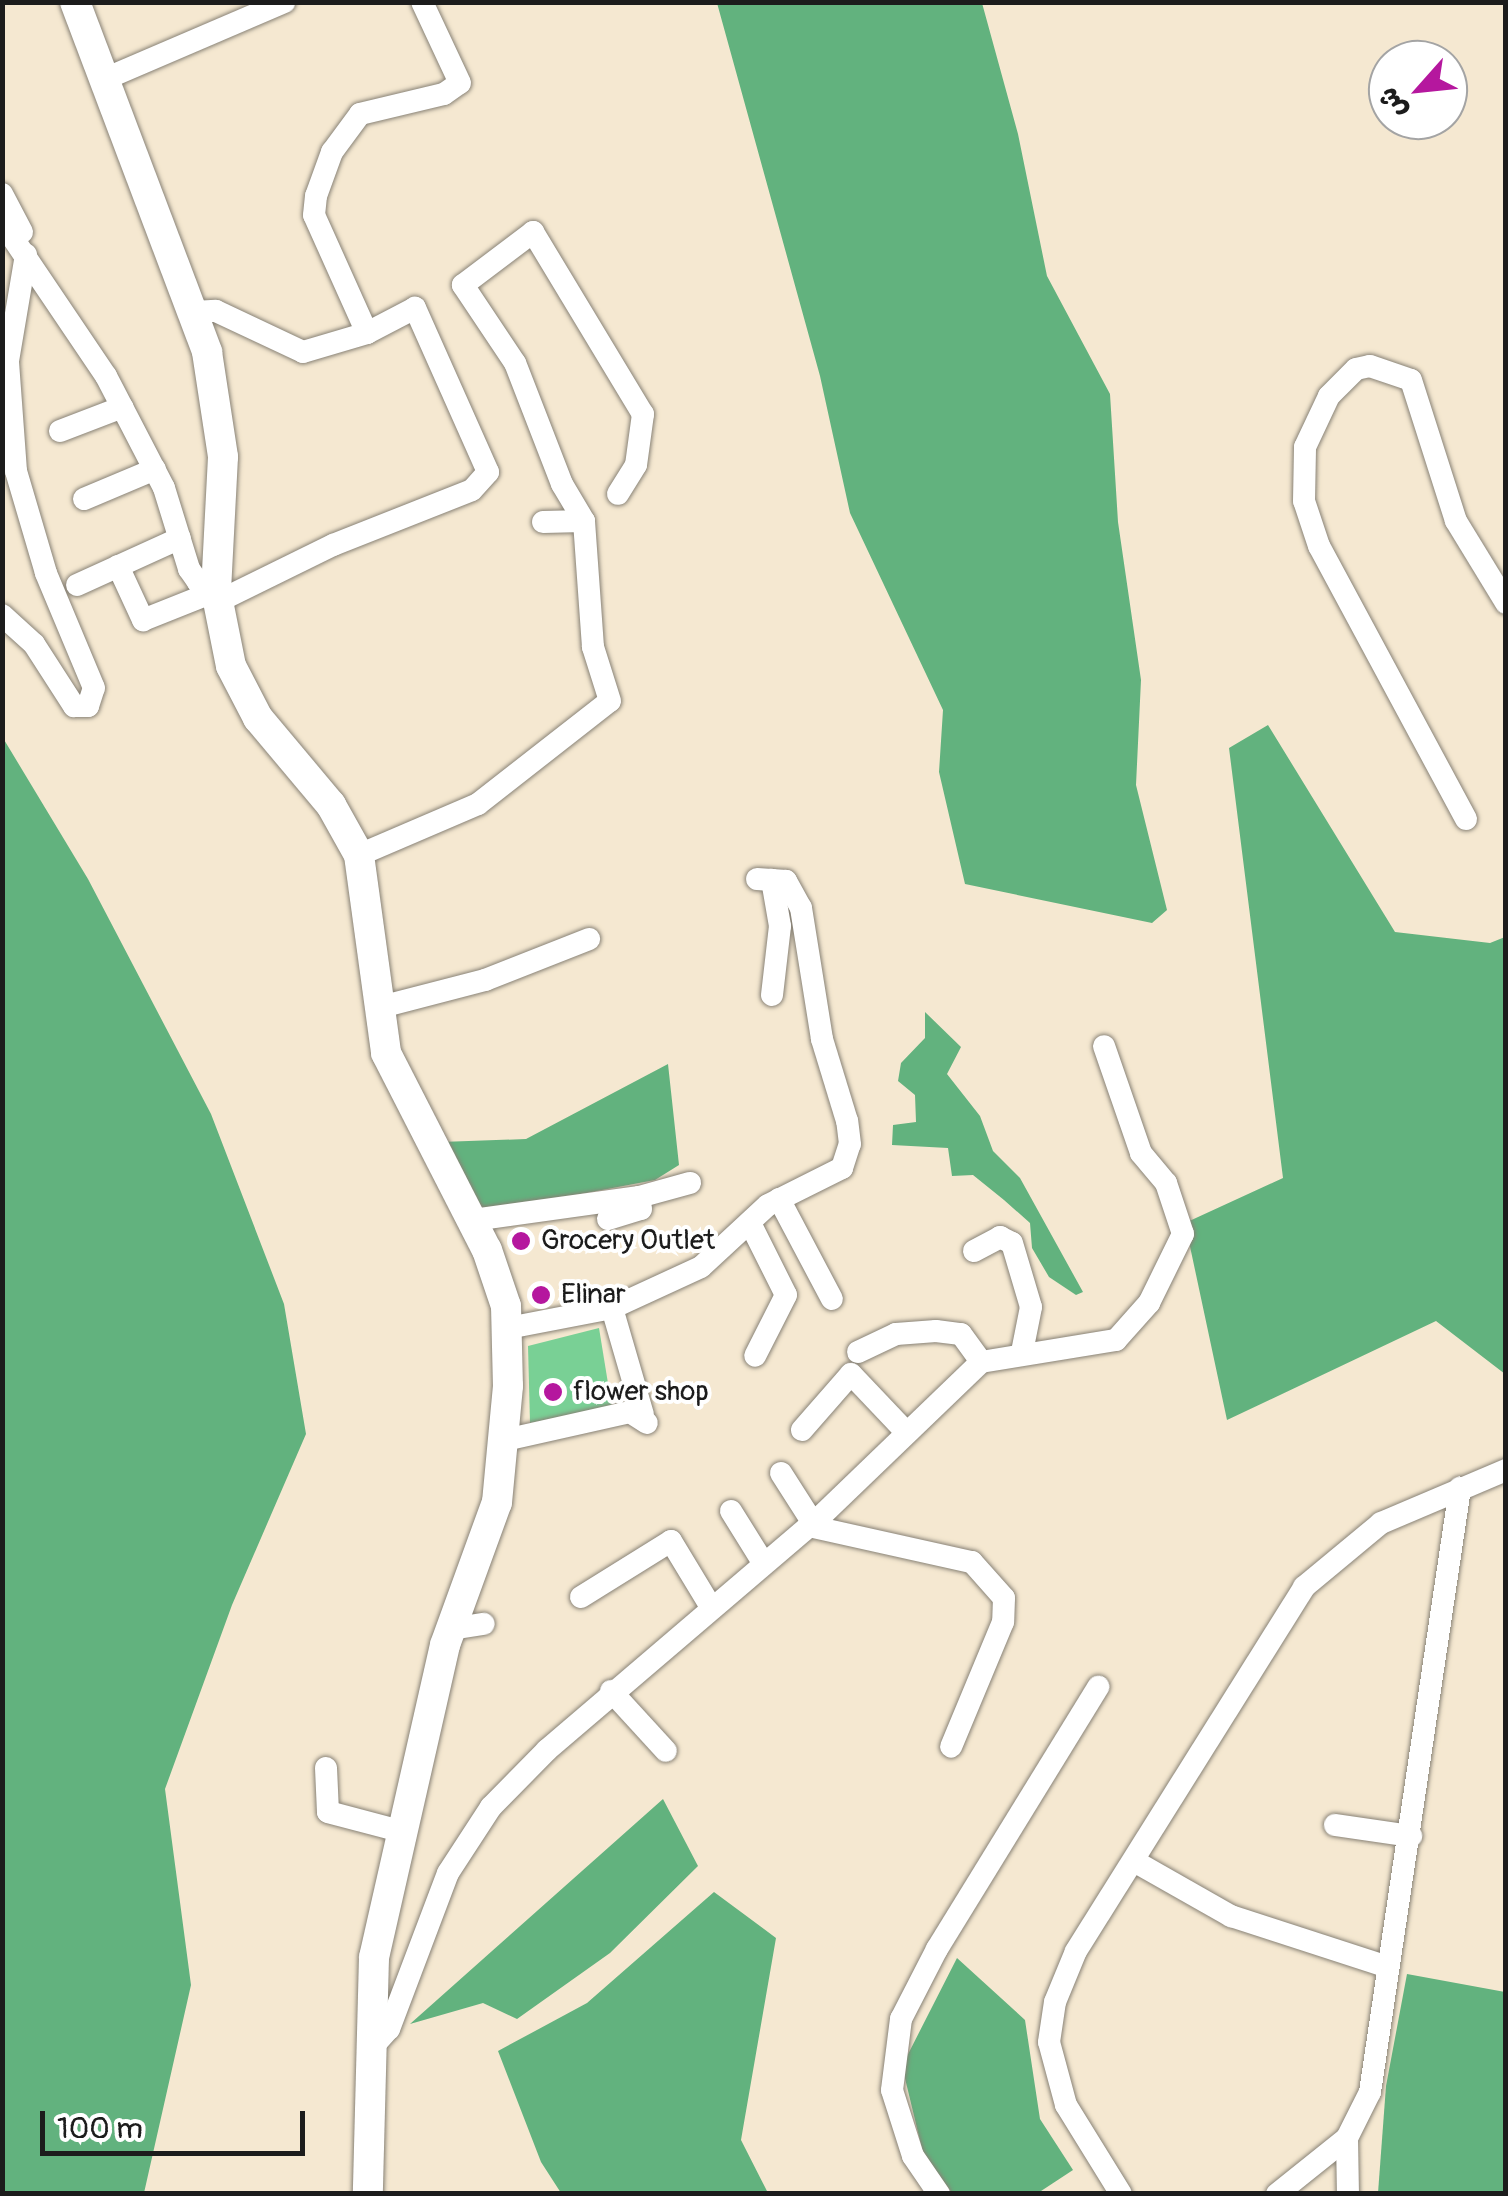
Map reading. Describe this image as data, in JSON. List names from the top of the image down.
{
  "places": ["Grocery Outlet", "Elinar", "flower shop"],
  "scale_bar": "100 m",
  "north": "bottom left"
}
